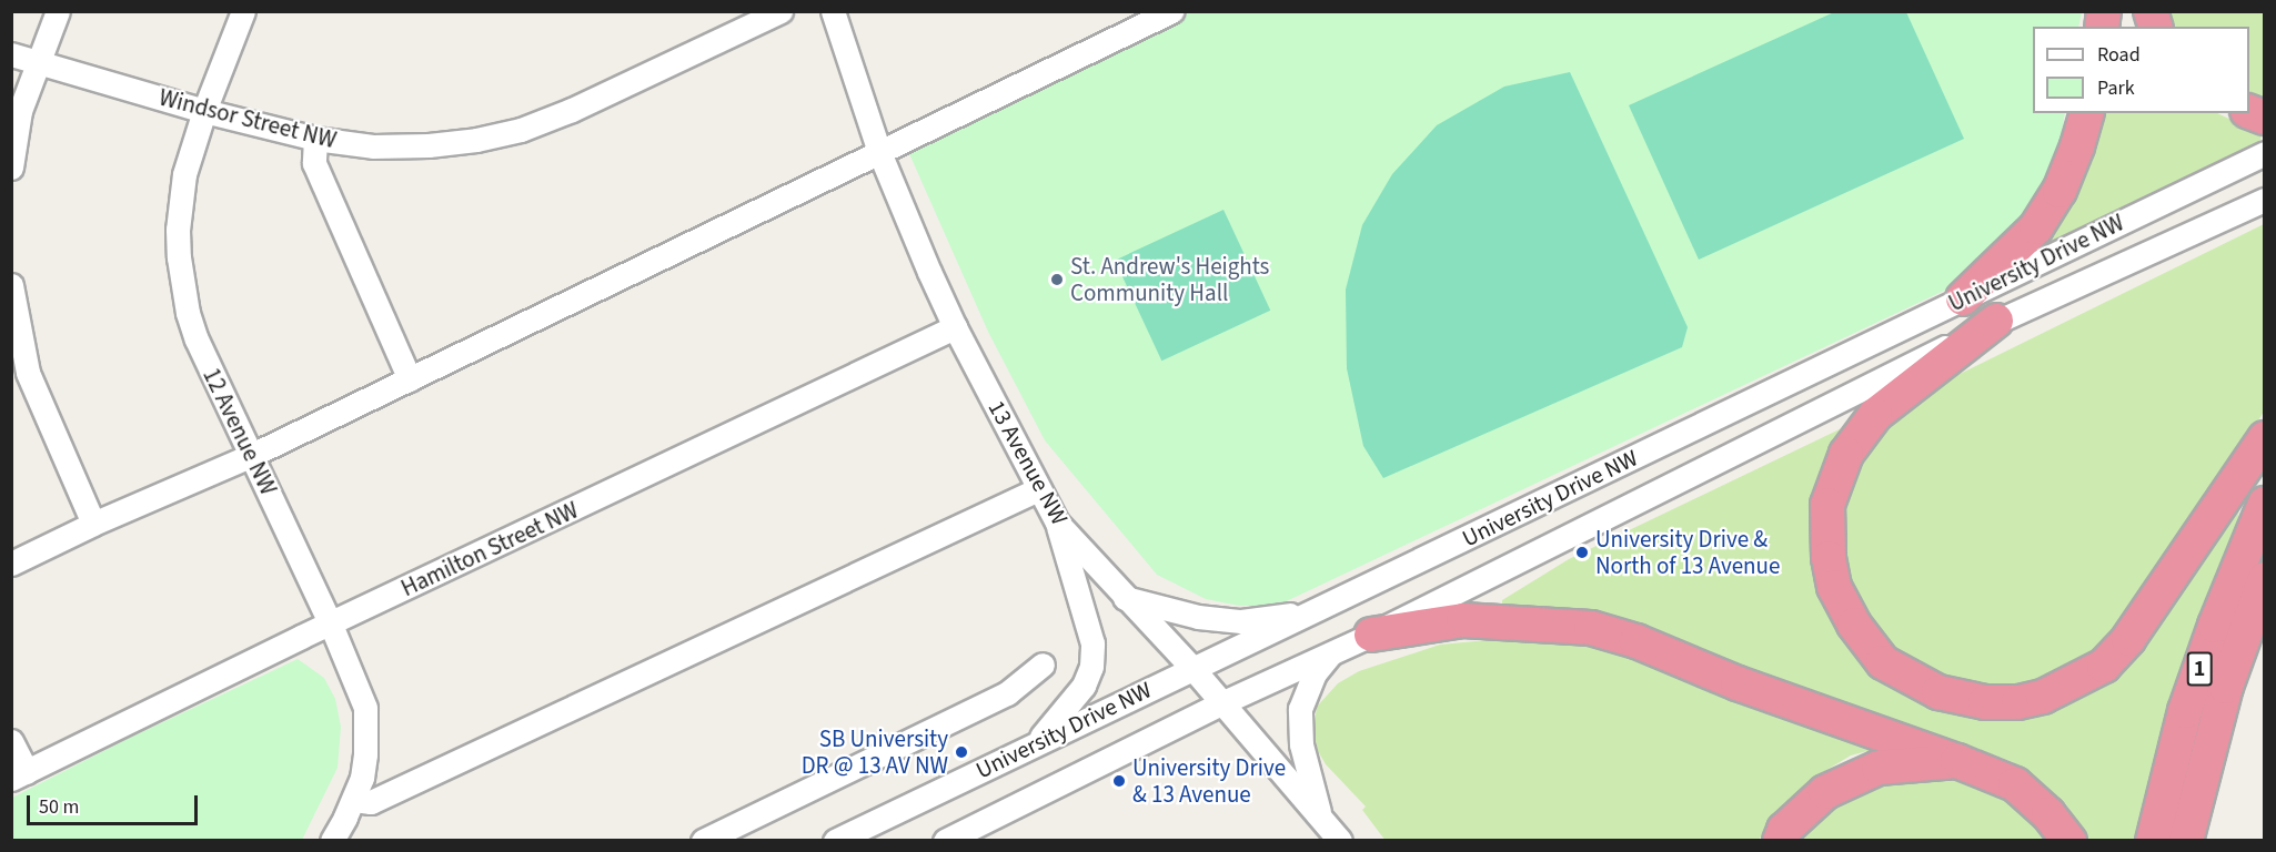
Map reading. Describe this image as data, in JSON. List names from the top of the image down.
{
  "streets": {
    "highway": ["1"],
    "street": [
      "Windsor Street NW",
      "University Drive NW",
      "12 Avenue NW",
      "13 Avenue NW",
      "Hamilton Street NW"
    ]
  },
  "crossings": [
    ["Windsor Street NW", "12 Avenue NW"],
    ["University Drive NW", "13 Avenue NW"],
    ["12 Avenue NW", "Hamilton Street NW"],
    ["13 Avenue NW", "Hamilton Street NW"]
  ],
  "places": [
    "St. Andrew's Heights Community Hall",
    "University Drive & North of 13 Avenue",
    "SB University DR @ 13 AV NW",
    "University Drive & 13 Avenue"
  ],
  "legend": ["Road", "Park"],
  "scale_bar": "50 m"
}
